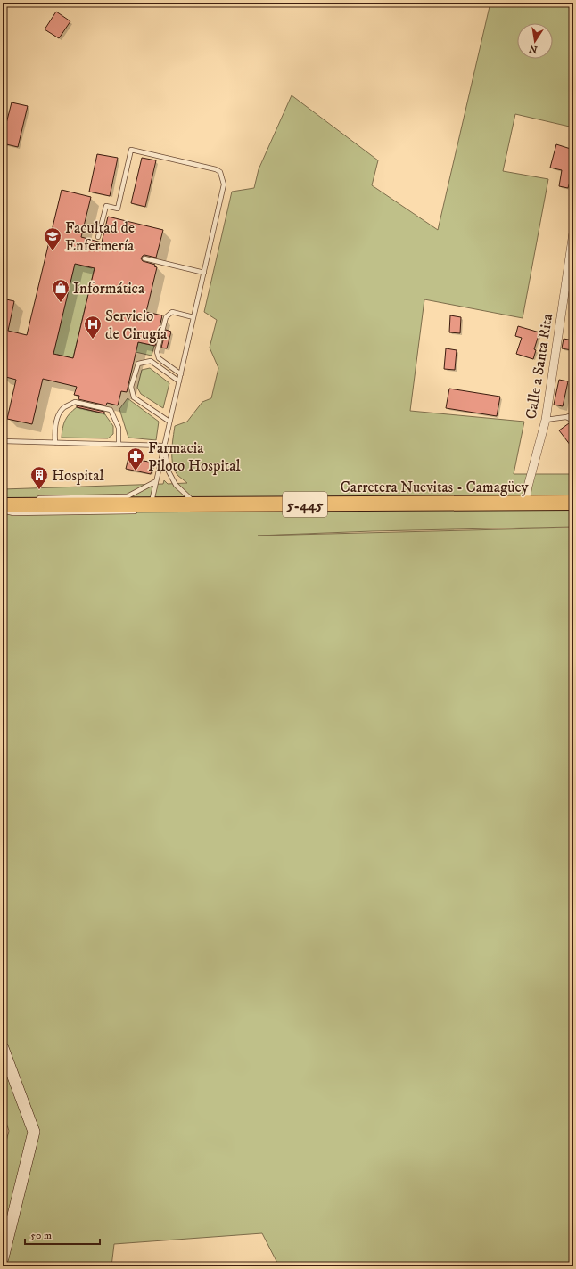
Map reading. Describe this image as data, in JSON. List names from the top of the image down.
{
  "streets": {
    "highway": ["Carretera Nuevitas - Camagüey", "5-445"],
    "street": ["Calle a Santa Rita"]
  },
  "crossings": [
    ["Calle a Santa Rita", "Carretera Nuevitas - Camagüey"]
  ],
  "places": {
    "school or university": ["Facultad de Enfermería"],
    "shop": ["Informática"],
    "hospital": ["Servicio de Cirugía"],
    "pharmacy": ["Farmacia Piloto Hospital"],
    "building": ["Hospital"]
  },
  "scale_bar": "50 m",
  "north": "bottom"
}
